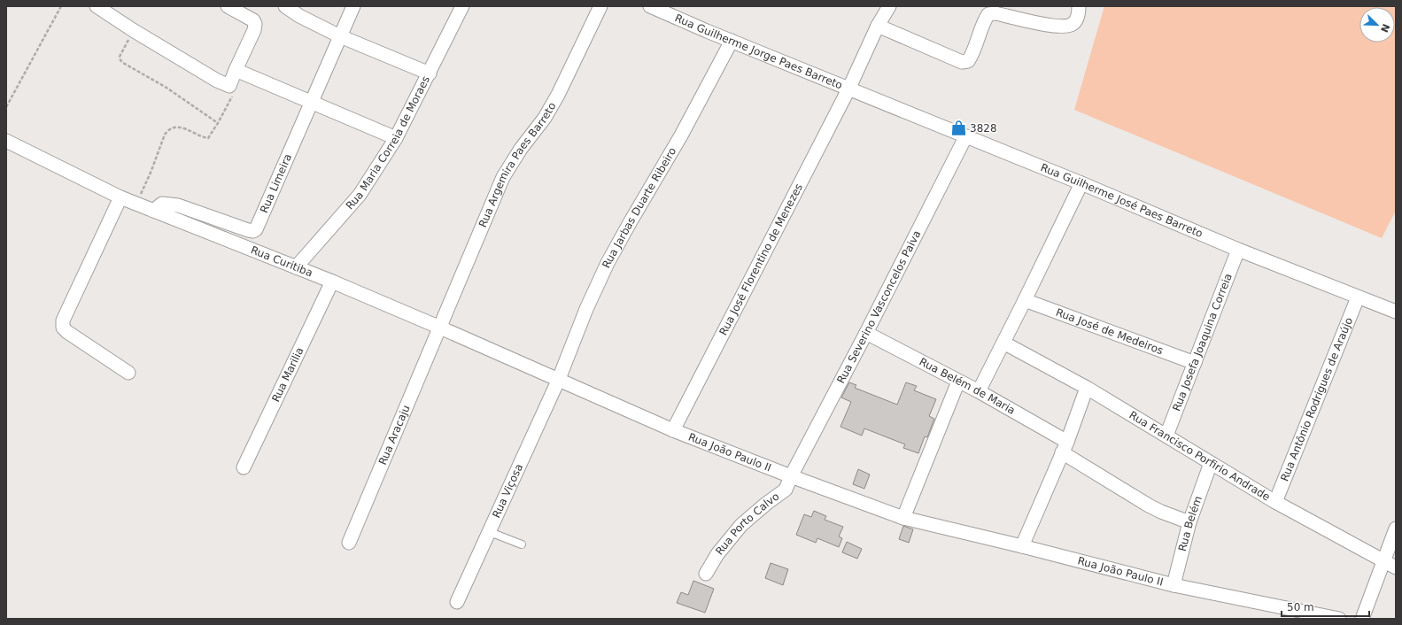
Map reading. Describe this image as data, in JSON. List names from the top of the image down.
{
  "streets": {
    "street": [
      "Rua Guilherme Jorge Paes Barreto",
      "Rua Maria Correia de Moraes",
      "Rua Argemira Paes Barreto",
      "Rua Limeira",
      "Rua Guilherme José Paes Barreto",
      "Rua Jarbas Duarte Ribeiro",
      "Rua José Florentino de Menezes",
      "Rua Curitiba",
      "Rua Severino Vasconcelos Paiva",
      "Rua José de Medeiros",
      "Rua Josefa Joaquina Correia",
      "Rua Marilia",
      "Rua Belém de Maria",
      "Rua Antônio Rodrigues de Araújo",
      "Rua Aracaju",
      "Rua João Paulo II",
      "Rua Francisco Porfirio Andrade",
      "Rua Viçosa",
      "Rua Belém",
      "Rua Porto Calvo"
    ]
  },
  "crossings": [
    ["Rua Guilherme Jorge Paes Barreto", "Rua Guilherme José Paes Barreto"],
    ["Rua Guilherme Jorge Paes Barreto", "Rua Jarbas Duarte Ribeiro"],
    ["Rua Guilherme Jorge Paes Barreto", "Rua José Florentino de Menezes"],
    ["Rua Maria Correia de Moraes", "Rua Curitiba"],
    ["Rua Argemira Paes Barreto", "Rua Curitiba"],
    ["Rua Argemira Paes Barreto", "Rua Aracaju"],
    ["Rua Limeira", "Rua Curitiba"],
    ["Rua Guilherme José Paes Barreto", "Rua José Florentino de Menezes"],
    ["Rua Guilherme José Paes Barreto", "Rua Severino Vasconcelos Paiva"],
    ["Rua Guilherme José Paes Barreto", "Rua Josefa Joaquina Correia"],
    ["Rua Guilherme José Paes Barreto", "Rua Antônio Rodrigues de Araújo"],
    ["Rua Jarbas Duarte Ribeiro", "Rua Curitiba"],
    ["Rua Jarbas Duarte Ribeiro", "Rua João Paulo II"],
    ["Rua Jarbas Duarte Ribeiro", "Rua Viçosa"],
    ["Rua José Florentino de Menezes", "Rua João Paulo II"],
    ["Rua Curitiba", "Rua Marilia"],
    ["Rua Curitiba", "Rua Aracaju"],
    ["Rua Curitiba", "Rua João Paulo II"],
    ["Rua Curitiba", "Rua Viçosa"],
    ["Rua Severino Vasconcelos Paiva", "Rua Belém de Maria"],
    ["Rua Severino Vasconcelos Paiva", "Rua João Paulo II"],
    ["Rua Severino Vasconcelos Paiva", "Rua Porto Calvo"],
    ["Rua José de Medeiros", "Rua Josefa Joaquina Correia"],
    ["Rua Josefa Joaquina Correia", "Rua Francisco Porfirio Andrade"],
    ["Rua Belém de Maria", "Rua Belém"],
    ["Rua Antônio Rodrigues de Araújo", "Rua Francisco Porfirio Andrade"],
    ["Rua João Paulo II", "Rua Viçosa"],
    ["Rua João Paulo II", "Rua Belém"],
    ["Rua João Paulo II", "Rua Porto Calvo"],
    ["Rua Francisco Porfirio Andrade", "Rua Belém"]
  ],
  "places": {
    "shop": ["3828"]
  },
  "scale_bar": "50 m",
  "north": "bottom right"
}
